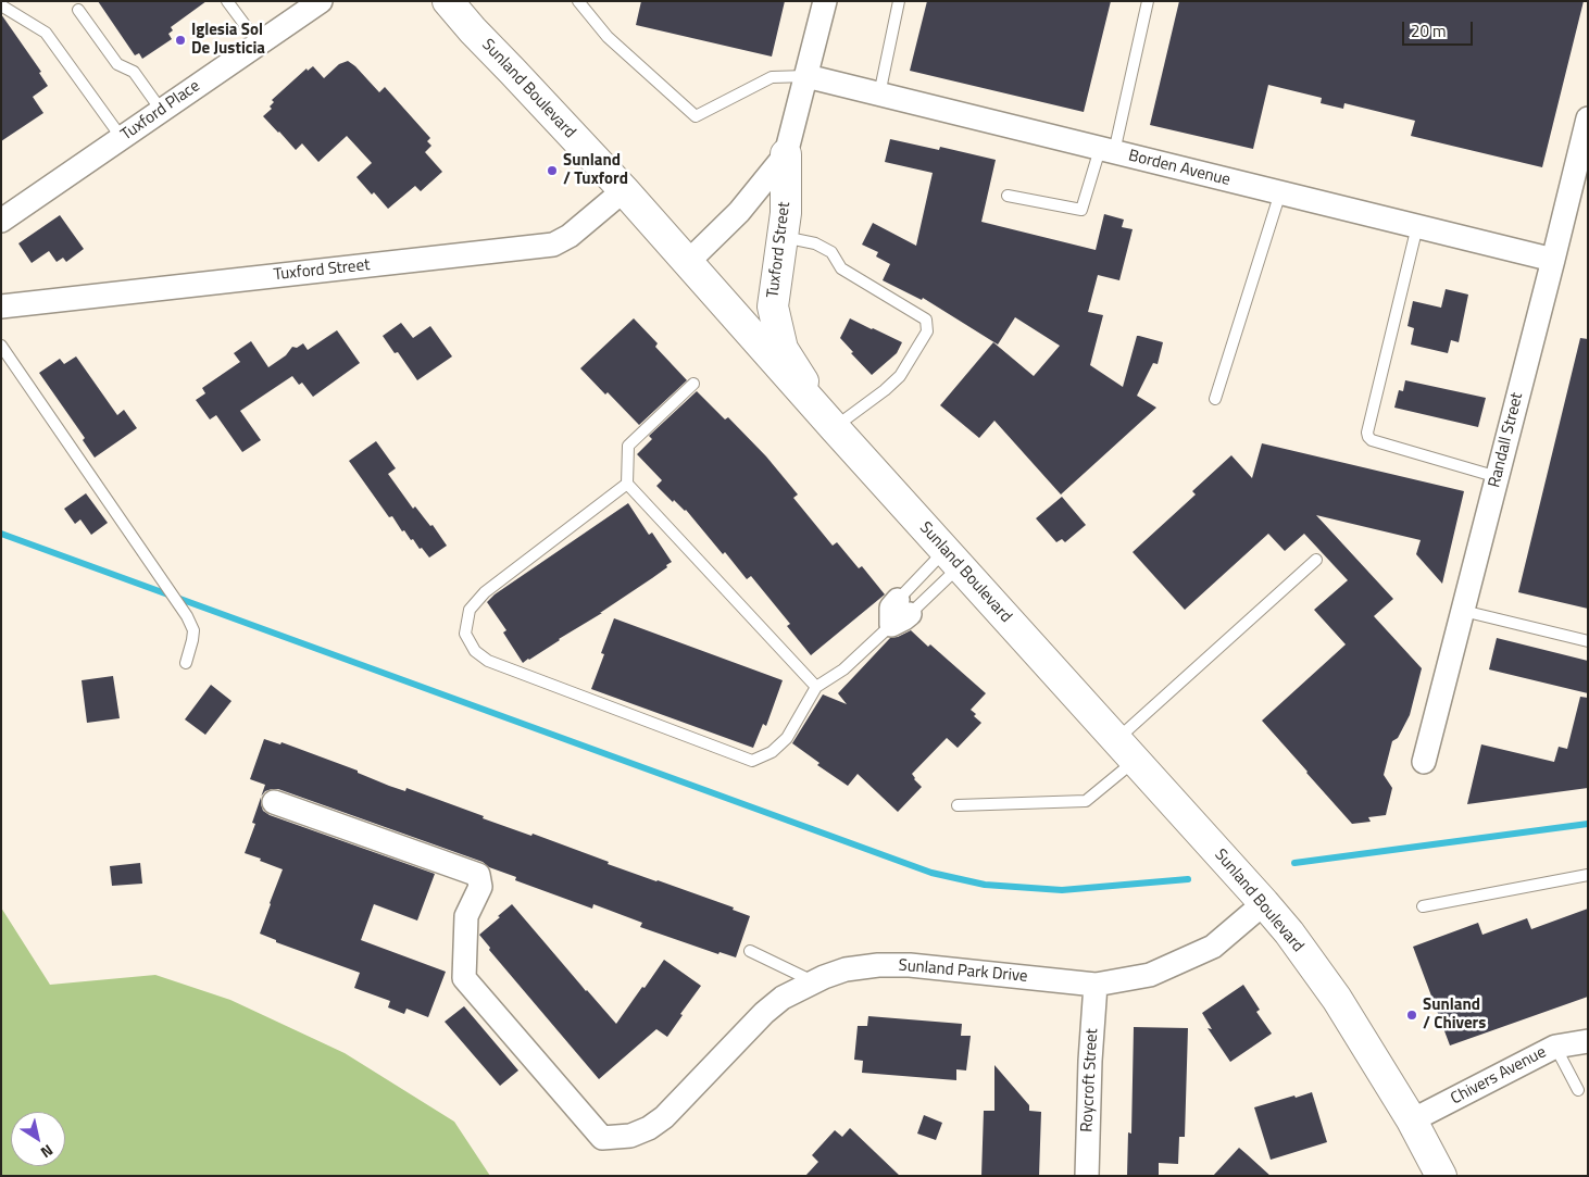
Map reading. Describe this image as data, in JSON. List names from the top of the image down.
{
  "streets": {
    "main road": ["Sunland Boulevard", "Tuxford Street"],
    "street": [
      "Tuxford Place",
      "Borden Avenue",
      "Randall Street",
      "Sunland Park Drive",
      "Chivers Avenue",
      "Roycroft Street"
    ]
  },
  "crossings": [
    ["Sunland Boulevard", "Tuxford Street"],
    ["Sunland Boulevard", "Sunland Park Drive"],
    ["Sunland Boulevard", "Chivers Avenue"],
    ["Borden Avenue", "Tuxford Street"],
    ["Borden Avenue", "Randall Street"],
    ["Sunland Park Drive", "Roycroft Street"]
  ],
  "places": ["Iglesia Sol De Justicia", "Sunland / Tuxford", "Sunland / Chivers"],
  "scale_bar": "20 m",
  "north": "bottom right"
}
